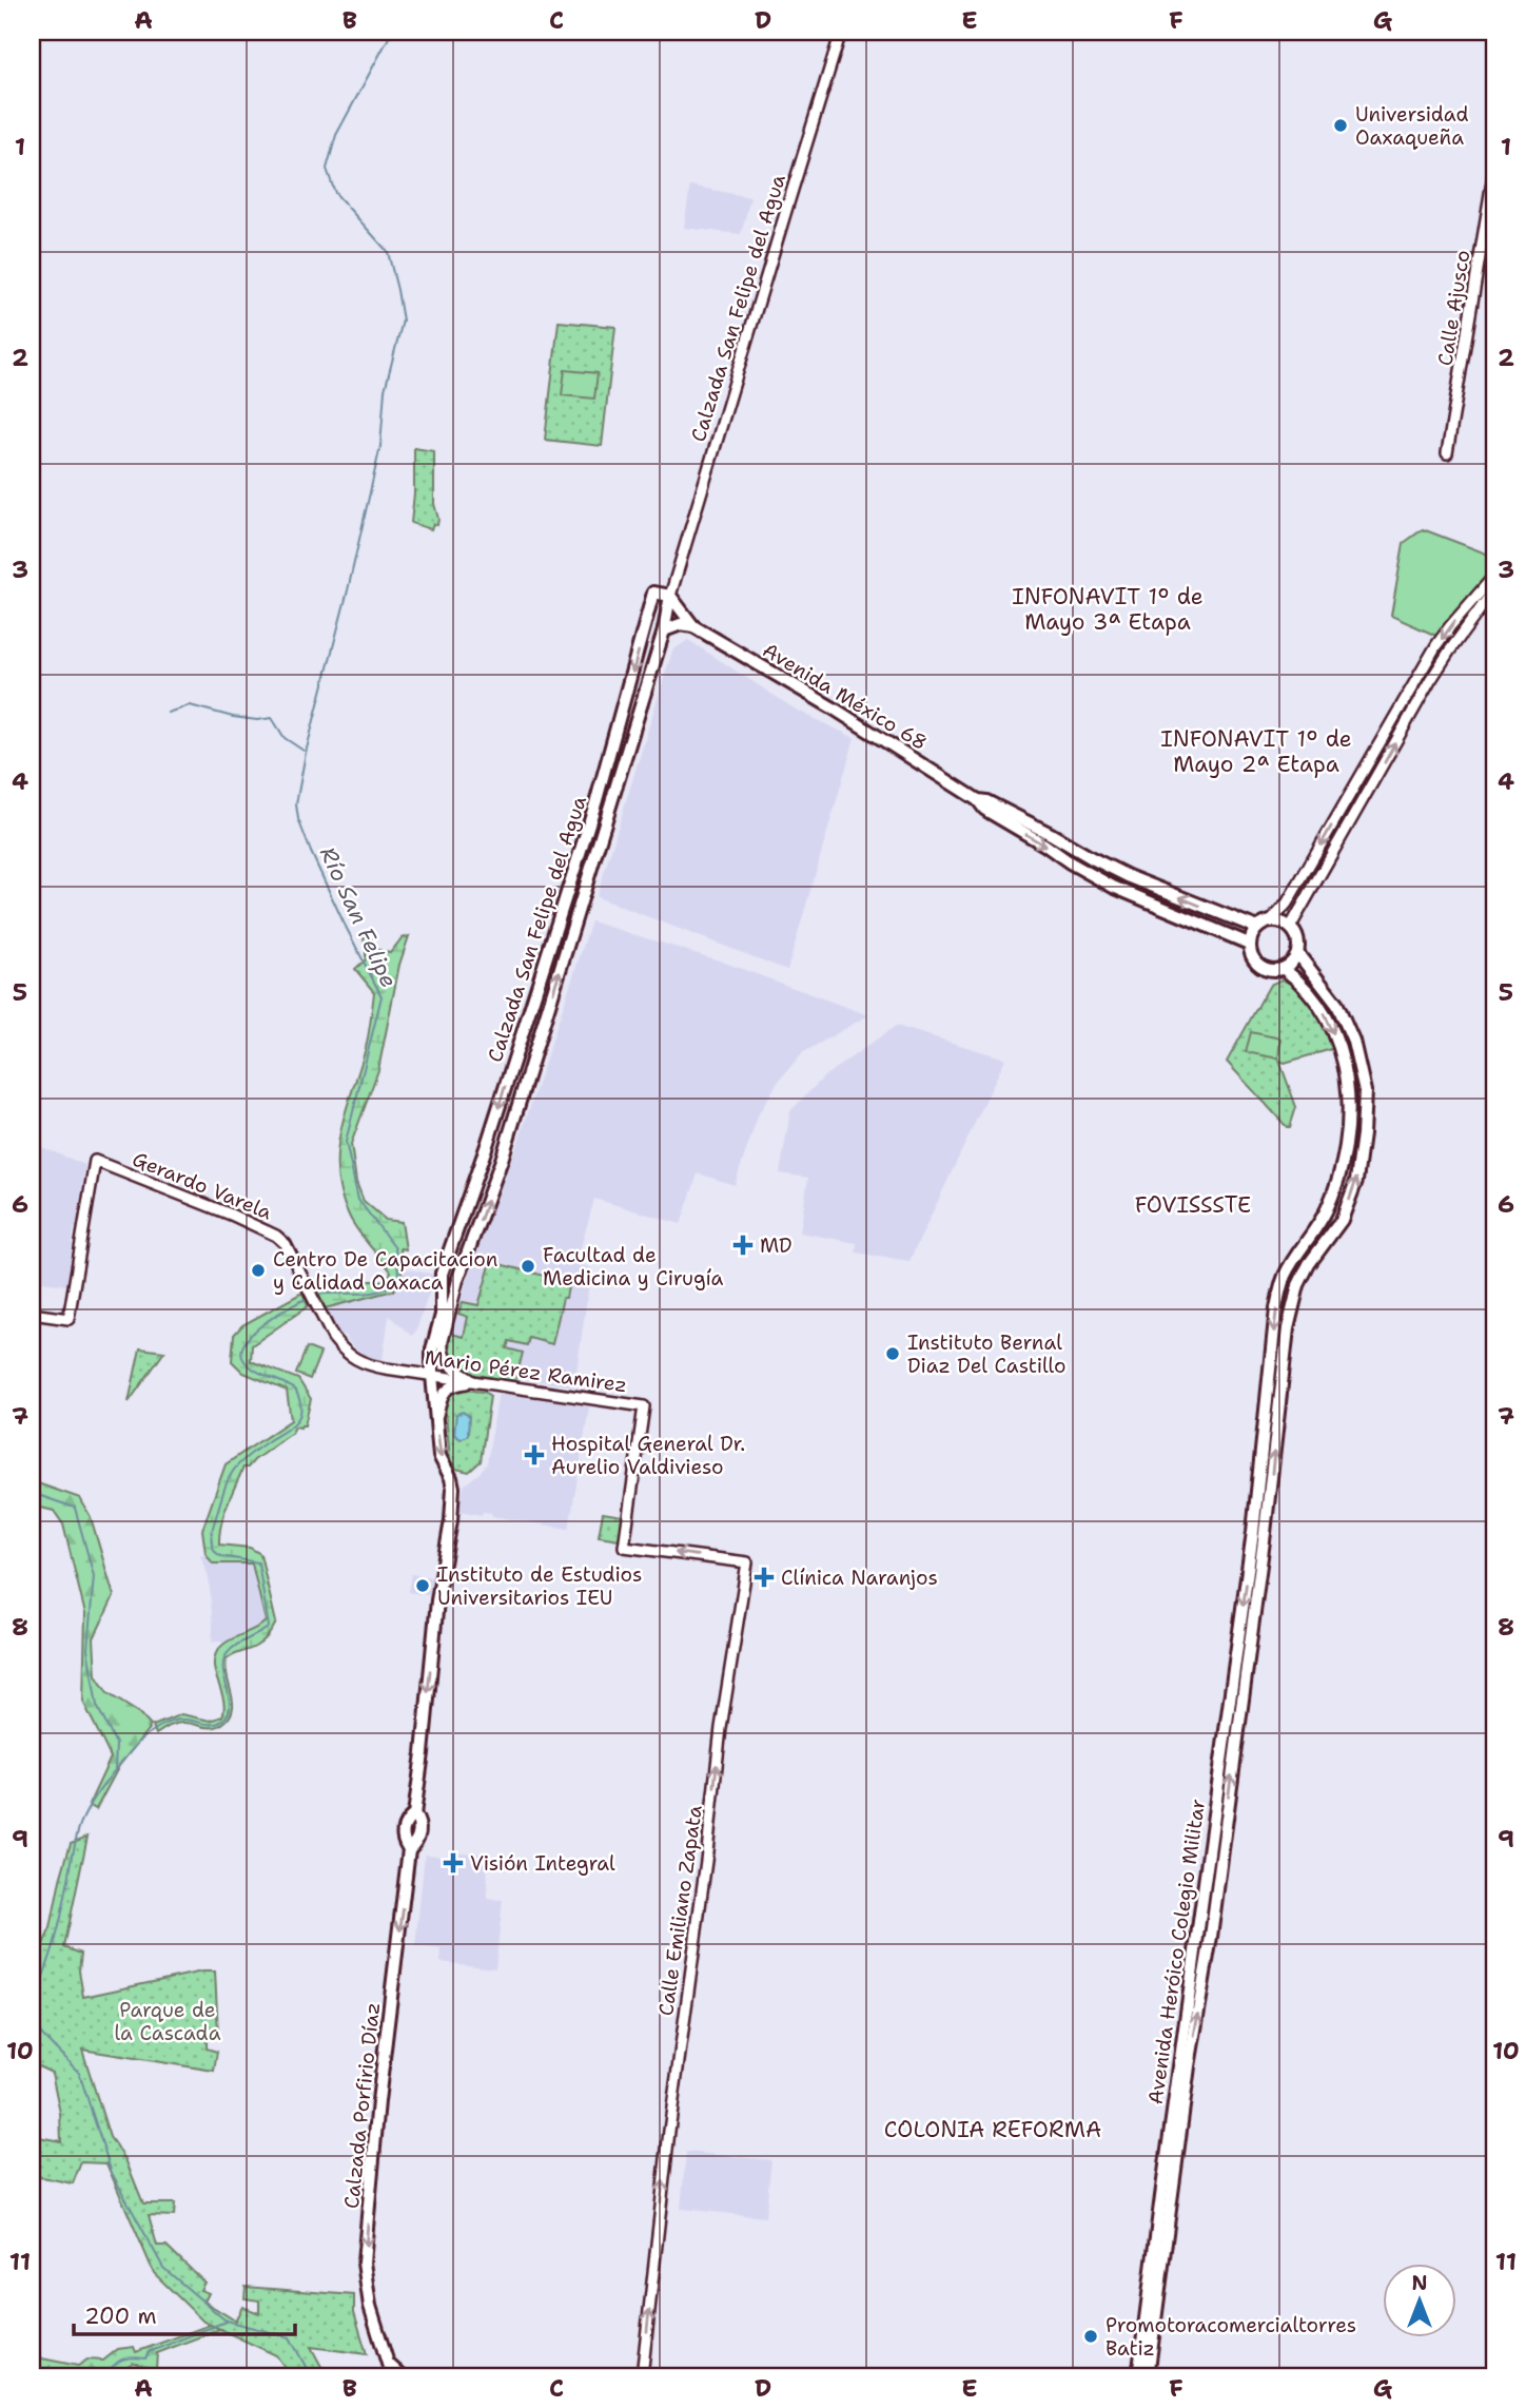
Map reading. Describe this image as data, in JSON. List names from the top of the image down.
{
  "streets": {
    "main road": [
      "Calzada San Felipe del Agua",
      "Calle Ajusco",
      "Avenida México 68",
      "Gerardo Varela",
      "Mario Pérez Ramirez",
      "Calle Emiliano Zapata",
      "Avenida Heróico Colegio Militar",
      "Calzada Porfirio Díaz"
    ]
  },
  "crossings": [
    ["Calzada San Felipe del Agua", "Avenida México 68"],
    ["Calzada San Felipe del Agua", "Mario Pérez Ramirez"],
    ["Gerardo Varela", "Mario Pérez Ramirez"],
    ["Mario Pérez Ramirez", "Calle Emiliano Zapata"]
  ],
  "one_way": ["Calle Emiliano Zapata", "Calzada Porfirio Díaz"],
  "districts": [
    "INFONAVIT 1º de Mayo 3ª Etapa",
    "INFONAVIT 1º de Mayo 2ª Etapa",
    "FOVISSSTE",
    "COLONIA REFORMA"
  ],
  "water": ["Río San Felipe"],
  "parks": ["Parque de la Cascada"],
  "places": {
    "other": [
      "Universidad Oaxaqueña",
      "Facultad de Medicina y Cirugía",
      "Centro De Capacitacion y Calidad Oaxaca",
      "Instituto Bernal Diaz Del Castillo",
      "Instituto de Estudios Universitarios IEU",
      "Promotoracomercialtorres Batiz"
    ],
    "health": [
      "MD",
      "Hospital General Dr. Aurelio Valdivieso",
      "Clínica Naranjos",
      "Visión Integral"
    ]
  },
  "scale_bar": "200 m",
  "north": "top",
  "grid": {
    "columns": [
      "A",
      "B",
      "C",
      "D",
      "E",
      "F",
      "G"
    ],
    "rows": [
      "1",
      "2",
      "3",
      "4",
      "5",
      "6",
      "7",
      "8",
      "9",
      "10",
      "11"
    ]
  }
}
